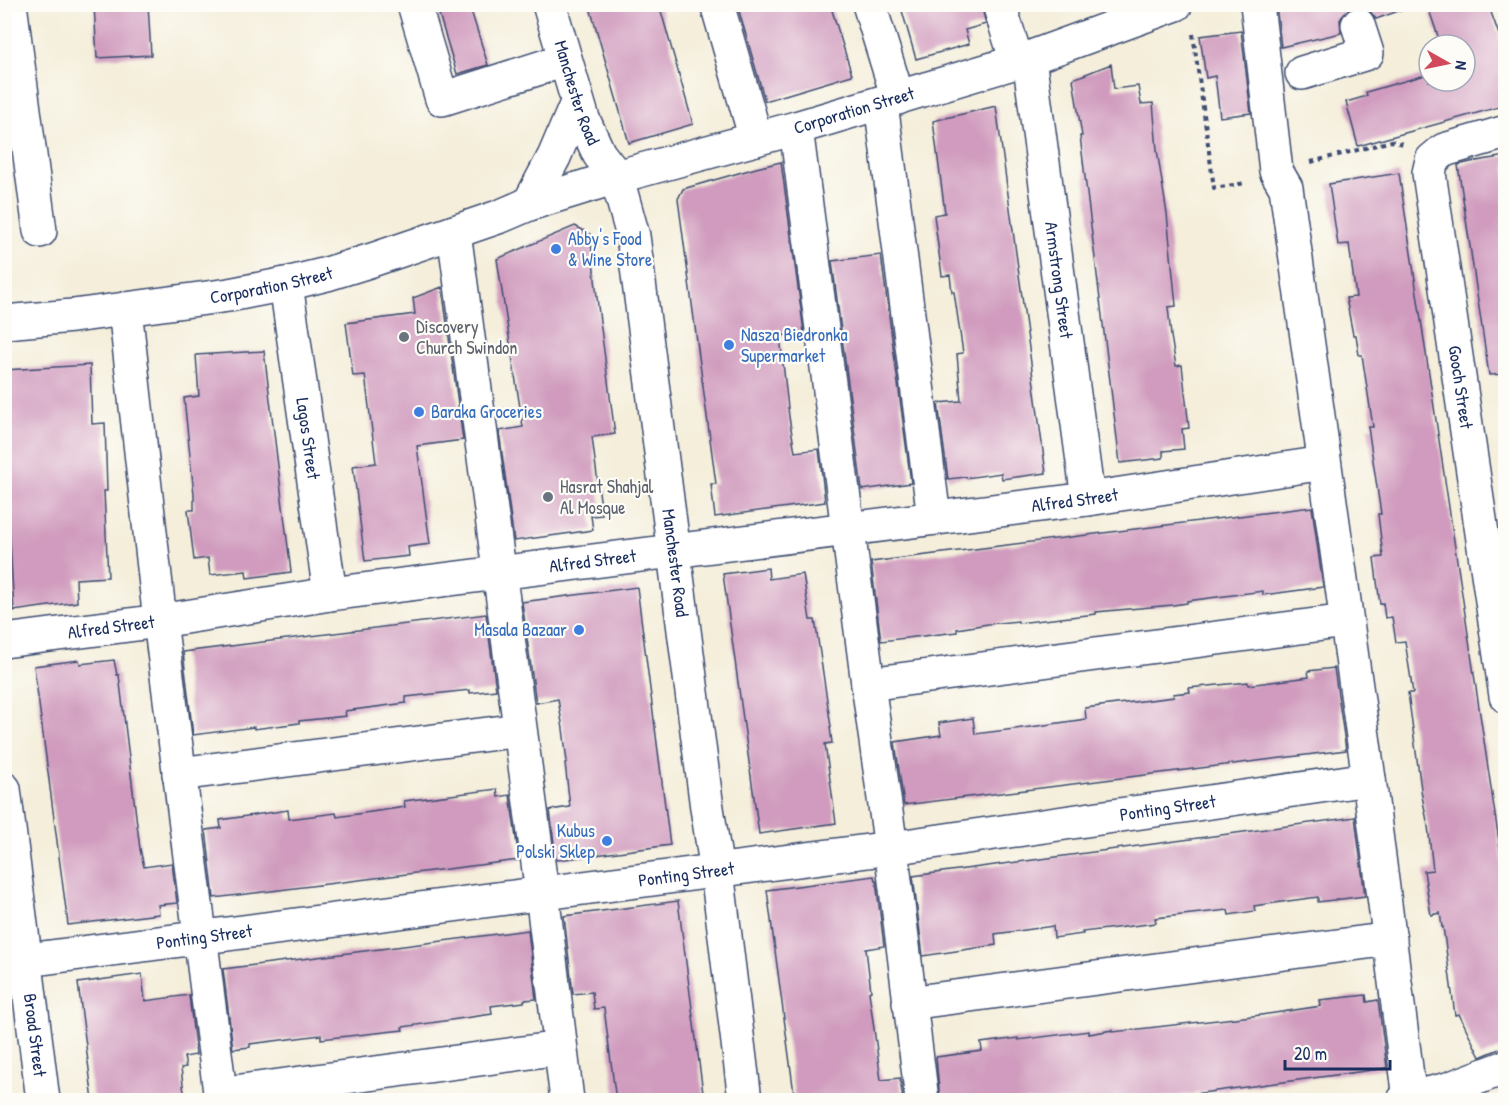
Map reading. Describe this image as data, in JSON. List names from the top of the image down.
{
  "streets": {
    "street": [
      "Manchester Road",
      "Corporation Street",
      "Armstrong Street",
      "Gooch Street",
      "Lagos Street",
      "Alfred Street",
      "Ponting Street",
      "Broad Street"
    ]
  },
  "crossings": [
    ["Manchester Road", "Corporation Street"],
    ["Manchester Road", "Alfred Street"],
    ["Manchester Road", "Ponting Street"],
    ["Corporation Street", "Armstrong Street"],
    ["Corporation Street", "Lagos Street"],
    ["Armstrong Street", "Alfred Street"],
    ["Lagos Street", "Alfred Street"],
    ["Ponting Street", "Broad Street"]
  ],
  "places": [
    "Abby's Food & Wine Store",
    "Discovery Church Swindon",
    "Nasza Biedronka Supermarket",
    "Baraka Groceries",
    "Hasrat Shahjal Al Mosque",
    "Masala Bazaar",
    "Kubus Polski Sklep"
  ],
  "scale_bar": "20 m",
  "north": "right"
}
